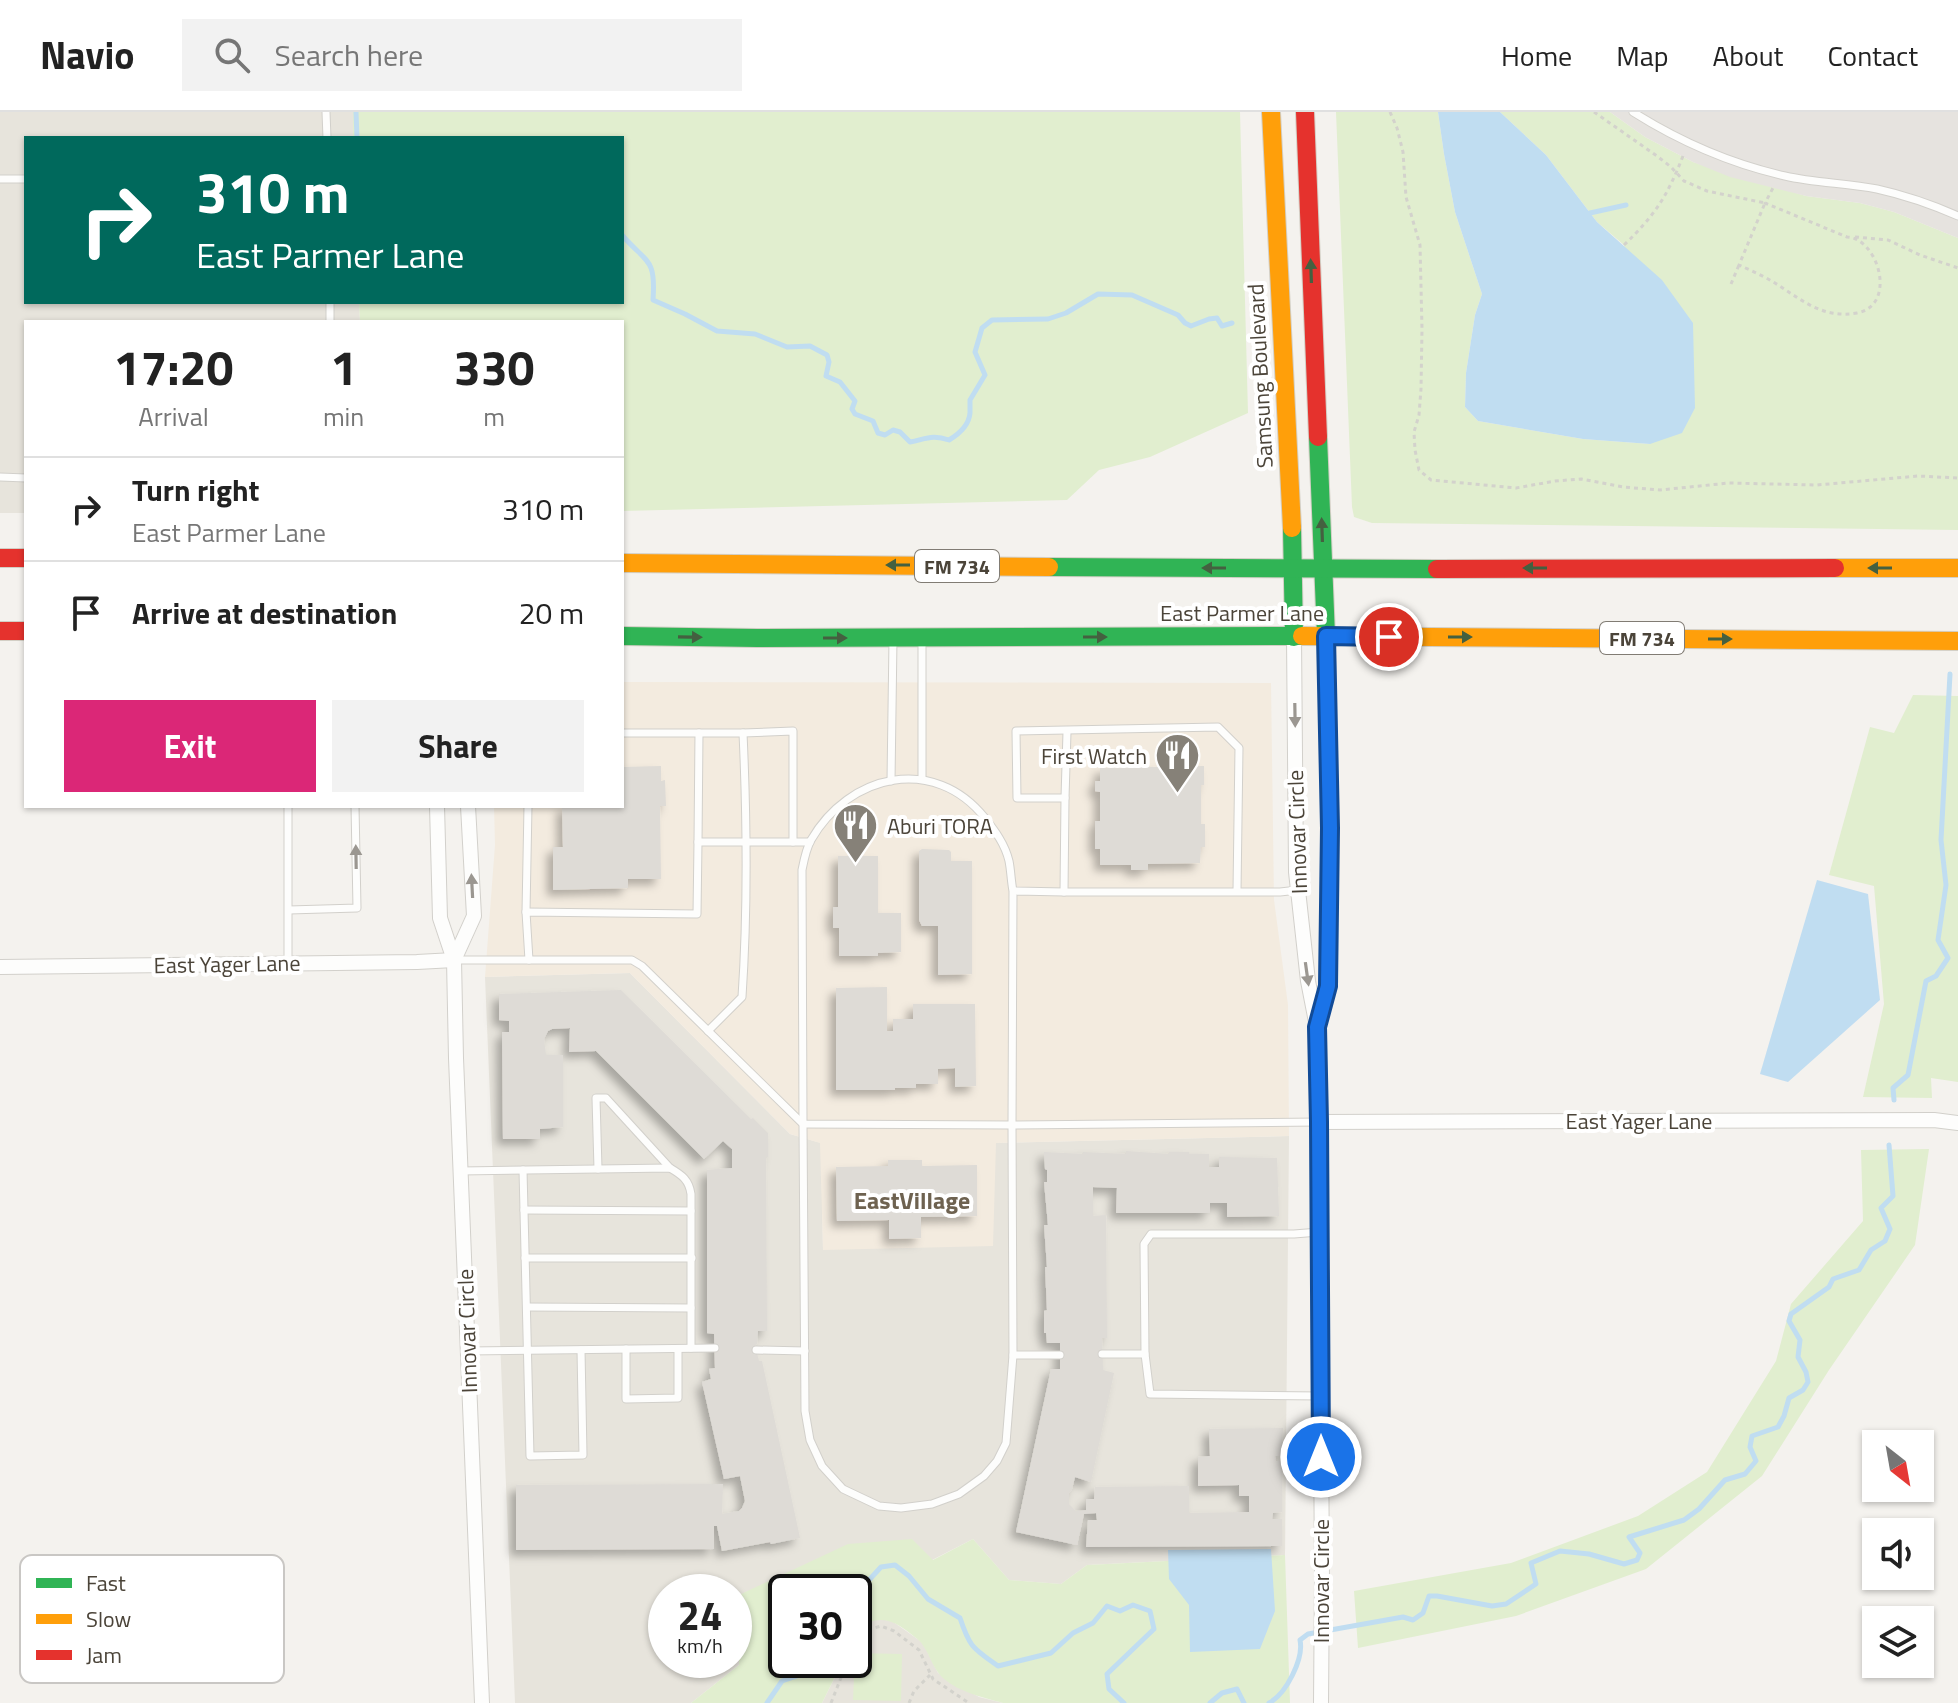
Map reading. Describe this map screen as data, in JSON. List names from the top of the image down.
{
  "streets": {
    "main road": ["Samsung Boulevard", "FM 734", "East Parmer Lane"],
    "street": ["Innovar Circle", "East Yager Lane"]
  },
  "crossings": [
    ["Samsung Boulevard", "East Parmer Lane"],
    ["Samsung Boulevard", "Innovar Circle"],
    ["East Parmer Lane", "Innovar Circle"],
    ["Innovar Circle", "East Yager Lane"]
  ],
  "districts": ["EastVillage"],
  "places": {
    "restaurant": ["First Watch", "Aburi TORA"]
  },
  "legend": ["Fast", "Slow", "Jam"],
  "north": "bottom right",
  "page": {
    "header": "Navio",
    "search": "Search here",
    "nav": [
      "Home",
      "Map",
      "About",
      "Contact"
    ],
    "turn": ["310 m", "East Parmer Lane"],
    "eta": [
      "17:20",
      "Arrival",
      "1",
      "min",
      "330",
      "m"
    ],
    "list": [
      {
        "name": "Turn right",
        "note": "East Parmer Lane",
        "value": "310 m"
      },
      {
        "name": "Arrive at destination",
        "value": "20 m"
      }
    ],
    "buttons": ["Exit", "Share"],
    "speed": "24 km/h",
    "limit": "30"
  }
}
